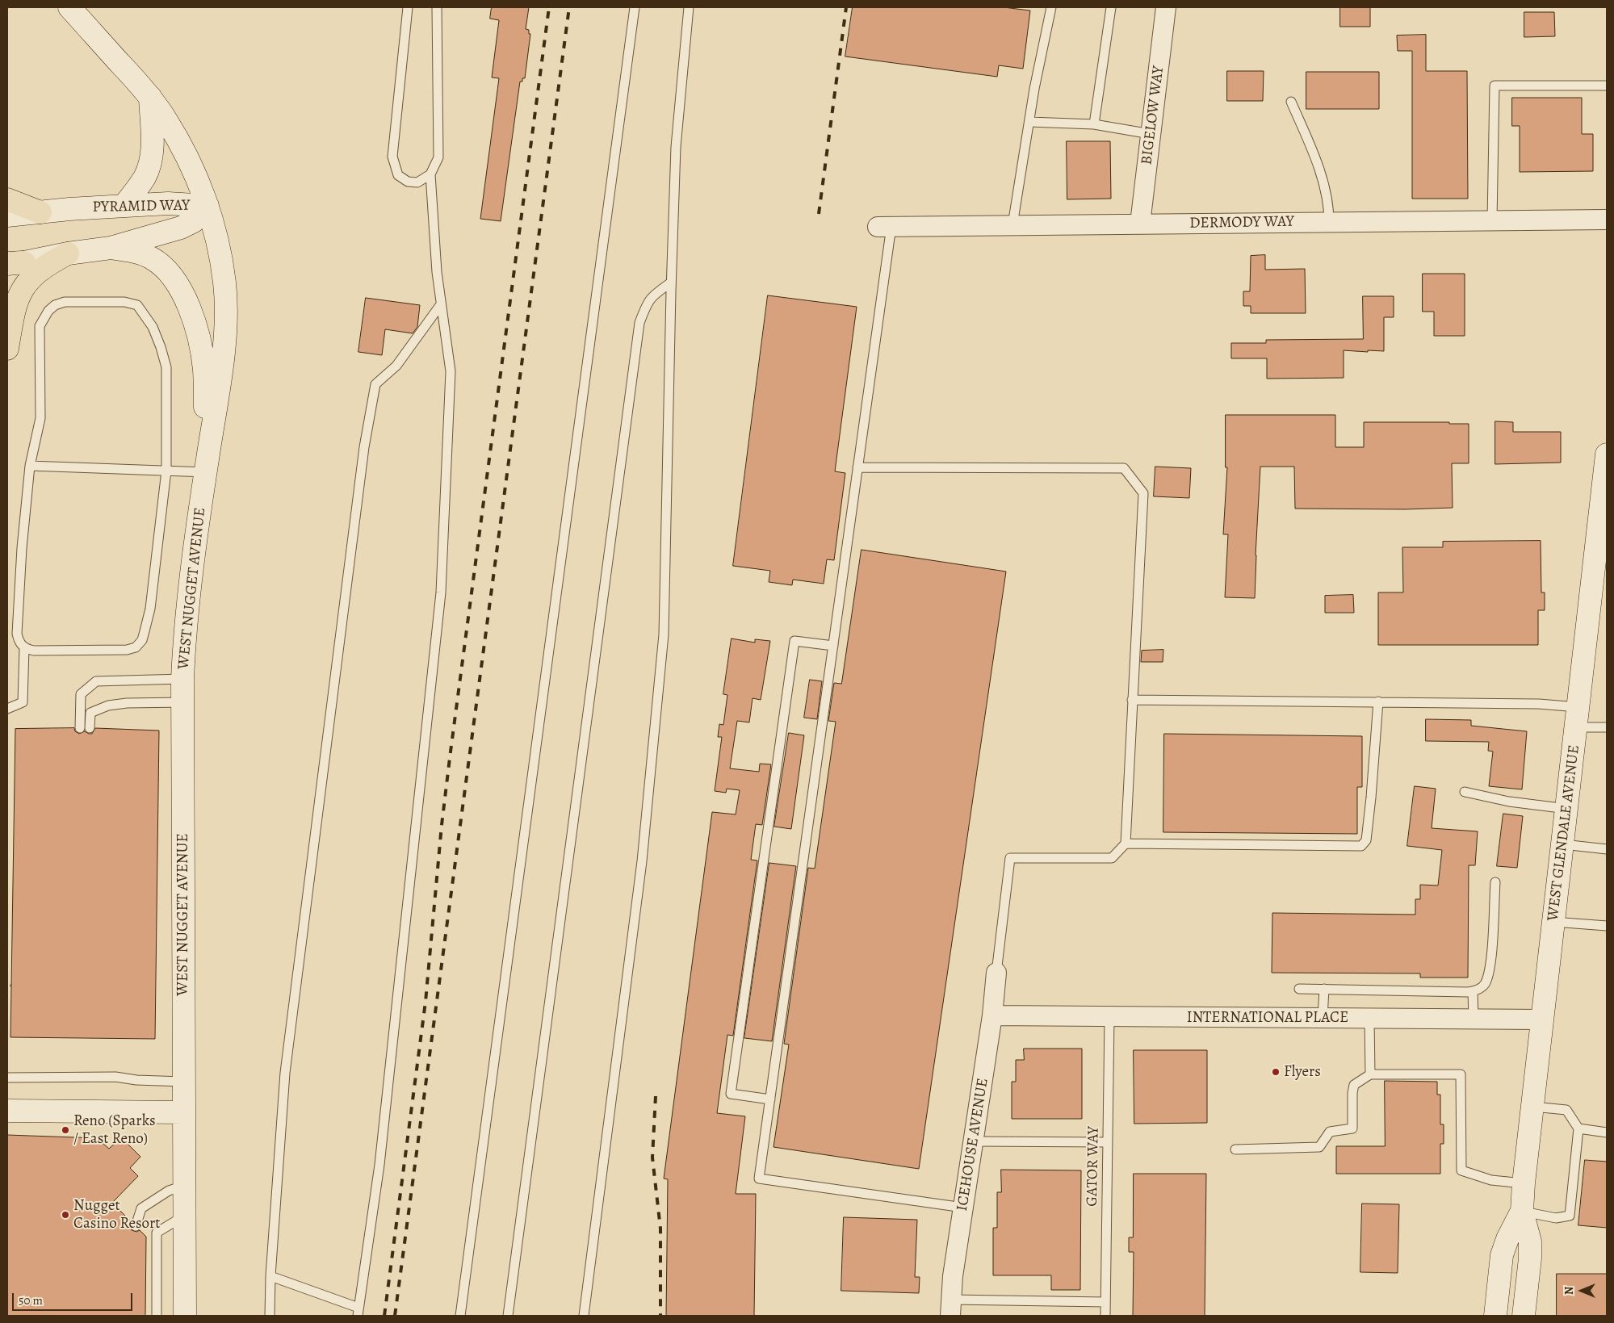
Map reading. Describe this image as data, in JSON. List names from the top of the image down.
{
  "streets": {
    "street": [
      "BIGELOW WAY",
      "PYRAMID WAY",
      "DERMODY WAY",
      "WEST NUGGET AVENUE",
      "WEST GLENDALE AVENUE",
      "INTERNATIONAL PLACE",
      "ICEHOUSE AVENUE"
    ],
    "lane": ["GATOR WAY"]
  },
  "crossings": [
    ["BIGELOW WAY", "DERMODY WAY"],
    ["PYRAMID WAY", "WEST NUGGET AVENUE"],
    ["WEST GLENDALE AVENUE", "INTERNATIONAL PLACE"],
    ["INTERNATIONAL PLACE", "ICEHOUSE AVENUE"],
    ["INTERNATIONAL PLACE", "GATOR WAY"]
  ],
  "places": ["Flyers", "Reno (Sparks / East Reno)", "Nugget Casino Resort"],
  "scale_bar": "50 m",
  "north": "left"
}
